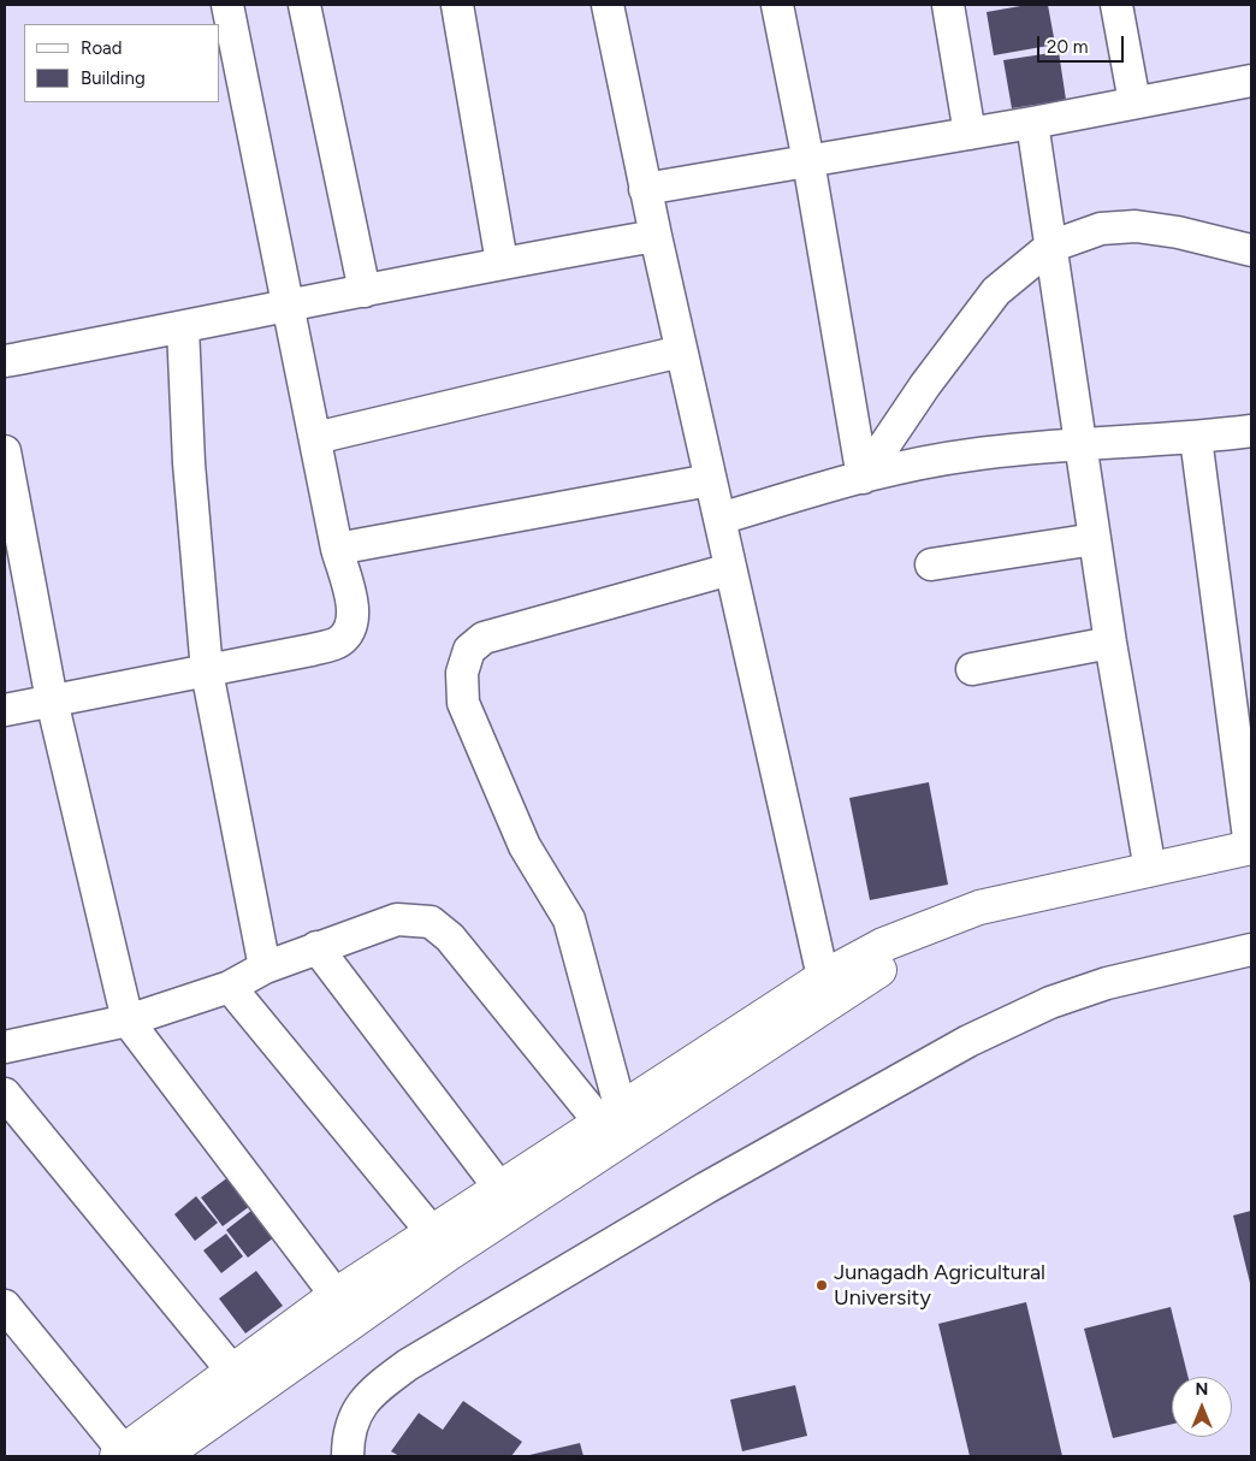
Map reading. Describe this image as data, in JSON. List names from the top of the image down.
{
  "places": ["Junagadh Agricultural University"],
  "legend": ["Road", "Building"],
  "scale_bar": "20 m",
  "north": "top"
}
